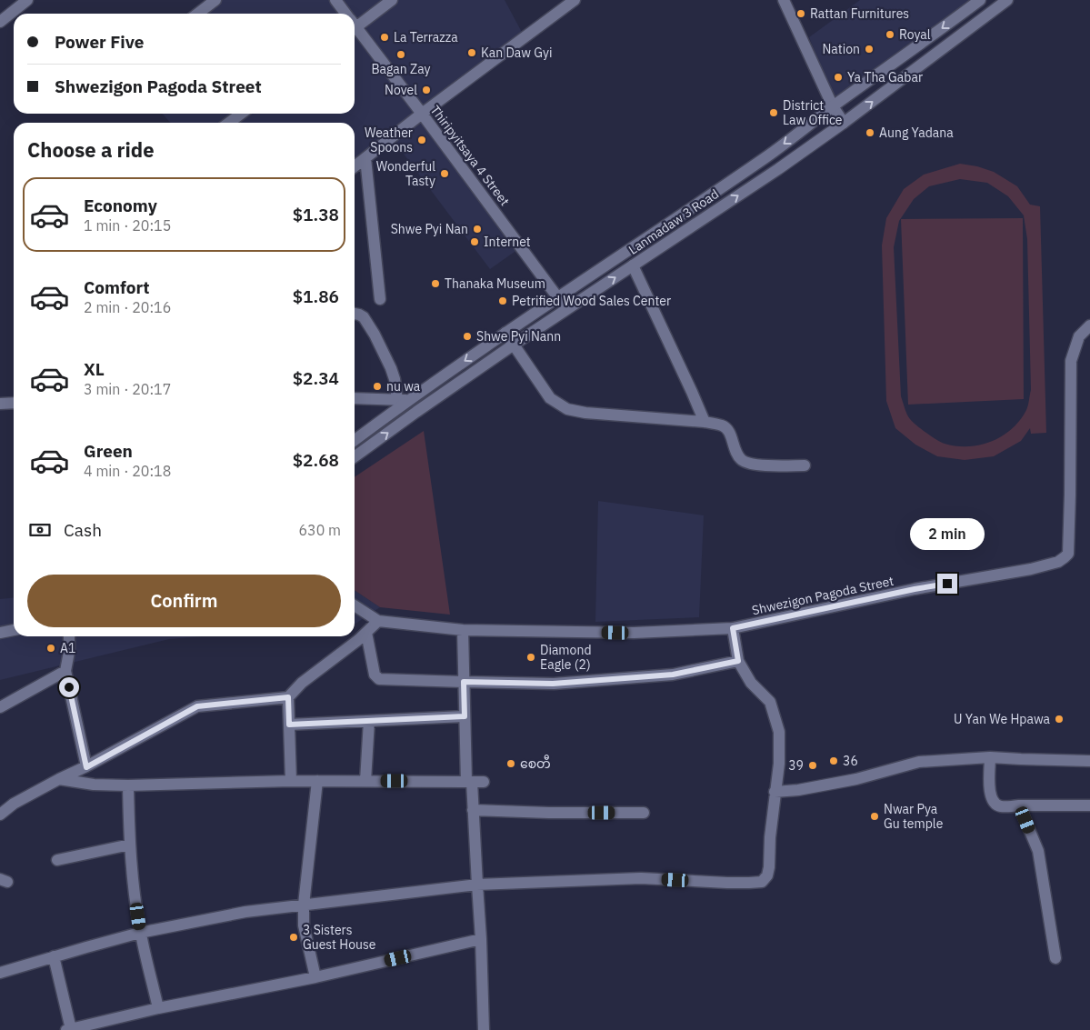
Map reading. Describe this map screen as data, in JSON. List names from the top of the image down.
{
  "streets": {
    "street": ["Thiripyitsaya 4 Street", "Lanmadaw 3 Road", "Shwezigon Pagoda Street"]
  },
  "crossings": [
    ["Thiripyitsaya 4 Street", "Lanmadaw 3 Road"]
  ],
  "places": [
    "Rattan Furnitures",
    "Royal",
    "La Terrazza",
    "Nation",
    "Kan Daw Gyi",
    "Bagan Zay",
    "Ya Tha Gabar",
    "Novel",
    "District Law Office",
    "Aung Yadana",
    "Weather Spoons",
    "Wonderful Tasty",
    "Shwe Pyi Nan",
    "Internet",
    "Thanaka Museum",
    "Petrified Wood Sales Center",
    "Shwe Pyi Nann",
    "nu wa",
    "A1",
    "Diamond Eagle (2)",
    "U Yan We Hpawa",
    "36",
    "စေတီ",
    "39",
    "Nwar Pya Gu temple",
    "3 Sisters Guest House"
  ],
  "page": {
    "banner": ["Power Five", "Shwezigon Pagoda Street"],
    "heading": "Choose a ride",
    "list": [
      {
        "name": "Economy",
        "note": "1 min · 20:15",
        "value": "$1.38"
      },
      {
        "name": "Comfort",
        "note": "2 min · 20:16",
        "value": "$1.86"
      },
      {
        "name": "XL",
        "note": "3 min · 20:17",
        "value": "$2.34"
      },
      {
        "name": "Green",
        "note": "4 min · 20:18",
        "value": "$2.68"
      }
    ],
    "pay": ["Cash", "630 m"],
    "bubble": "2 min",
    "buttons": "Confirm"
  }
}
